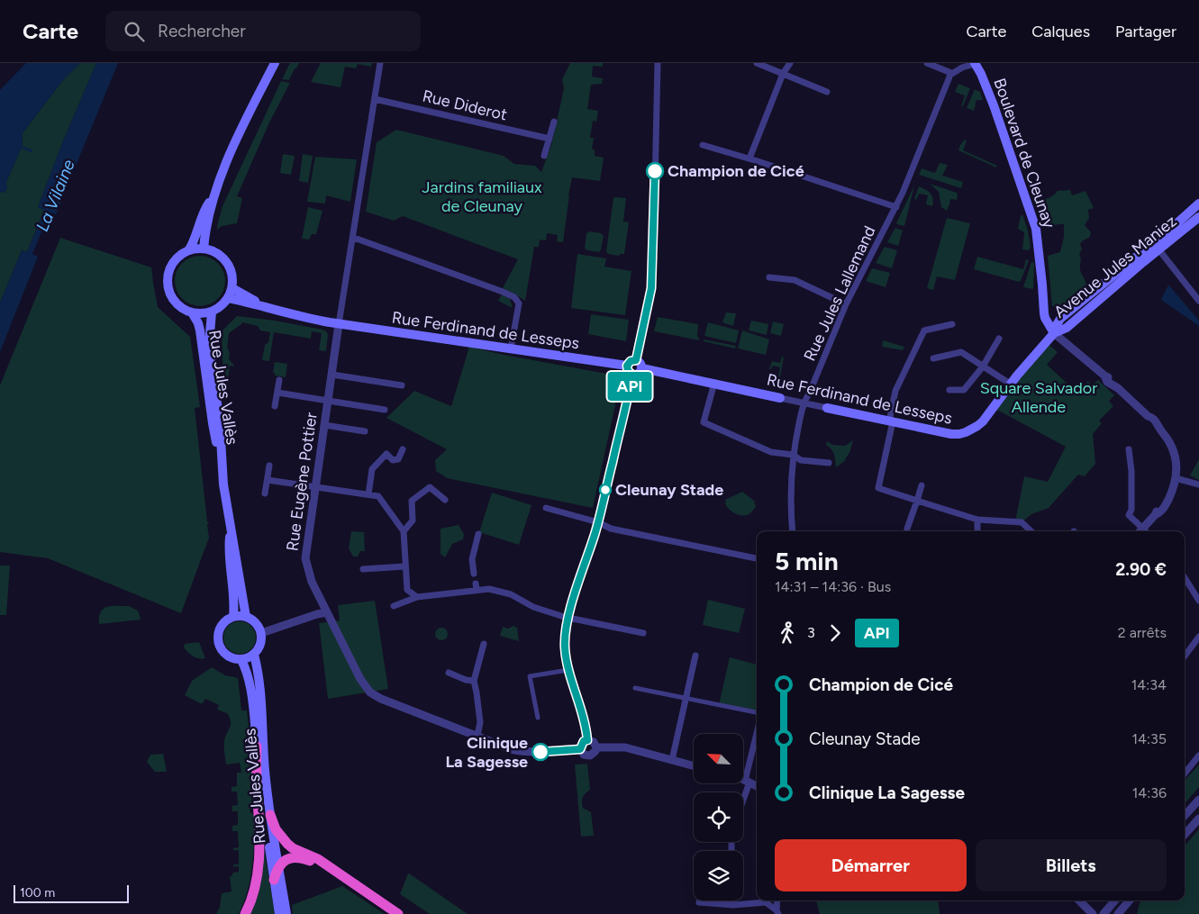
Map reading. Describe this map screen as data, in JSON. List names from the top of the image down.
{
  "streets": {
    "main road": [
      "Boulevard de Cleunay",
      "Avenue Jules Maniez",
      "Rue Ferdinand de Lesseps",
      "Rue Jules Vallès"
    ],
    "street": ["Rue Diderot", "Rue Jules Lallemand", "Rue Eugène Pottier"]
  },
  "crossings": [
    ["Rue Diderot", "Rue Eugène Pottier"],
    ["Boulevard de Cleunay", "Avenue Jules Maniez"],
    ["Boulevard de Cleunay", "Rue Ferdinand de Lesseps"],
    ["Avenue Jules Maniez", "Rue Ferdinand de Lesseps"],
    ["Rue Jules Lallemand", "Rue Ferdinand de Lesseps"],
    ["Rue Ferdinand de Lesseps", "Rue Eugène Pottier"]
  ],
  "water": ["La Vilaine"],
  "parks": ["Jardins familiaux de Cleunay", "Square Salvador Allende"],
  "places": ["Champion de Cicé", "Cleunay Stade", "Clinique La Sagesse"],
  "lines": ["bus line API"],
  "scale_bar": "100 m",
  "north": "top left",
  "page": {
    "header": "Carte",
    "search": "Rechercher",
    "nav": ["Carte", "Calques", "Partager"],
    "on_map": "API",
    "heading": ["5 min", "14:31 – 14:36 · Bus", "2.90 €"],
    "legs": ["3", "API", "2 arrêts"],
    "list": [
      {
        "name": "Champion de Cicé",
        "value": "14:34"
      },
      {
        "name": "Cleunay Stade",
        "value": "14:35"
      },
      {
        "name": "Clinique La Sagesse",
        "value": "14:36"
      }
    ],
    "buttons": ["Démarrer", "Billets"],
    "scale": "100 m"
  }
}
